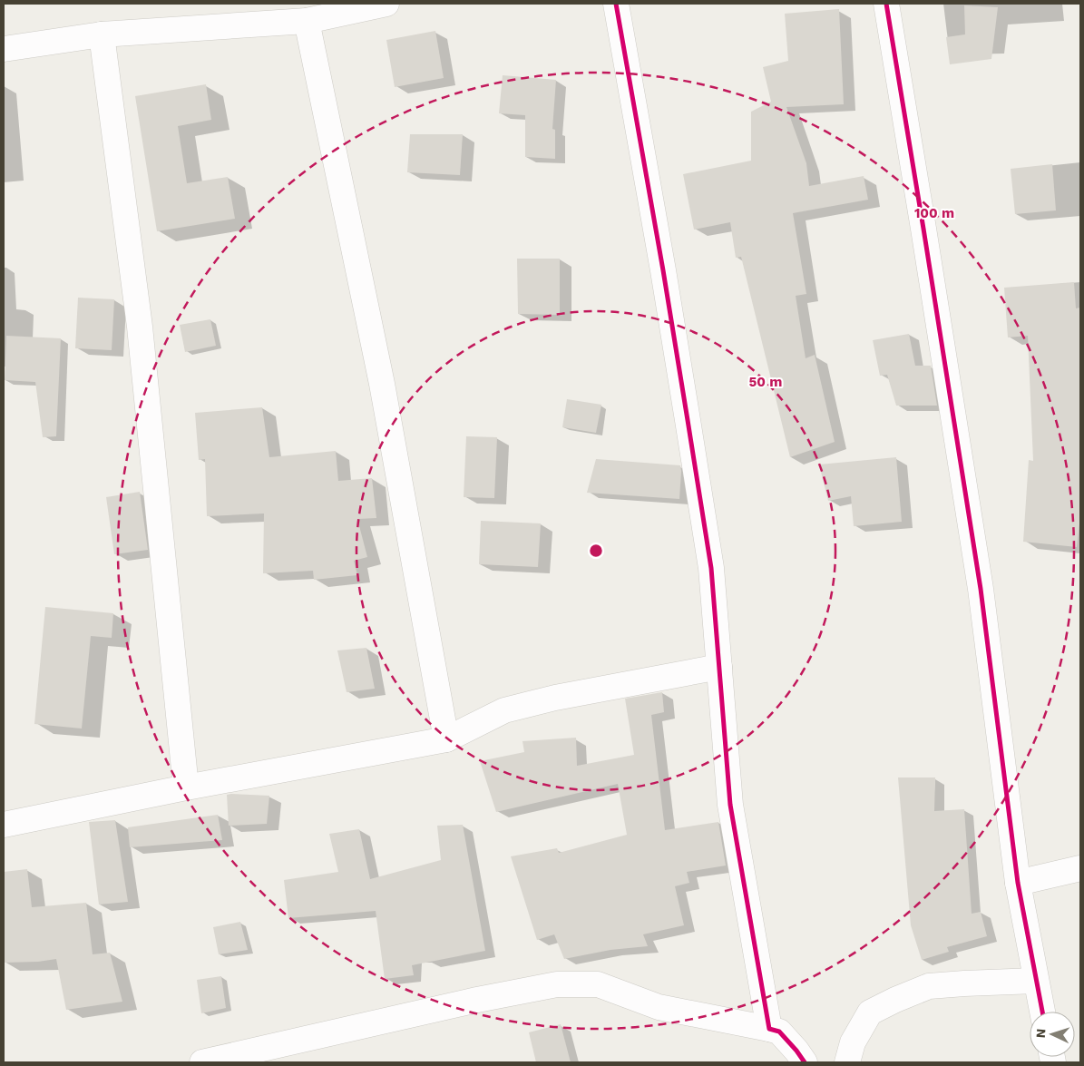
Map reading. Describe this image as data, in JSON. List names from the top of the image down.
{
  "north": "left",
  "rings": ["100 m", "50 m"]
}
